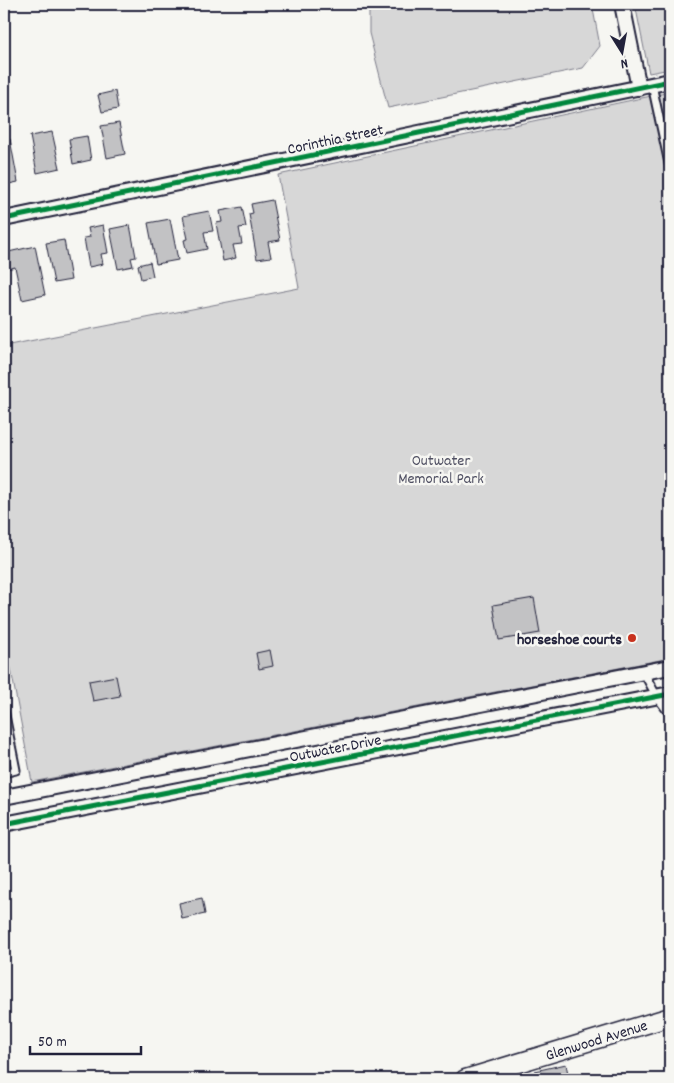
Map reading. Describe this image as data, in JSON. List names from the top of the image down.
{
  "streets": {
    "street": ["Corinthia Street", "Outwater Drive", "Glenwood Avenue"]
  },
  "parks": ["Outwater Memorial Park"],
  "places": ["horseshoe courts"],
  "scale_bar": "50 m",
  "north": "bottom"
}
